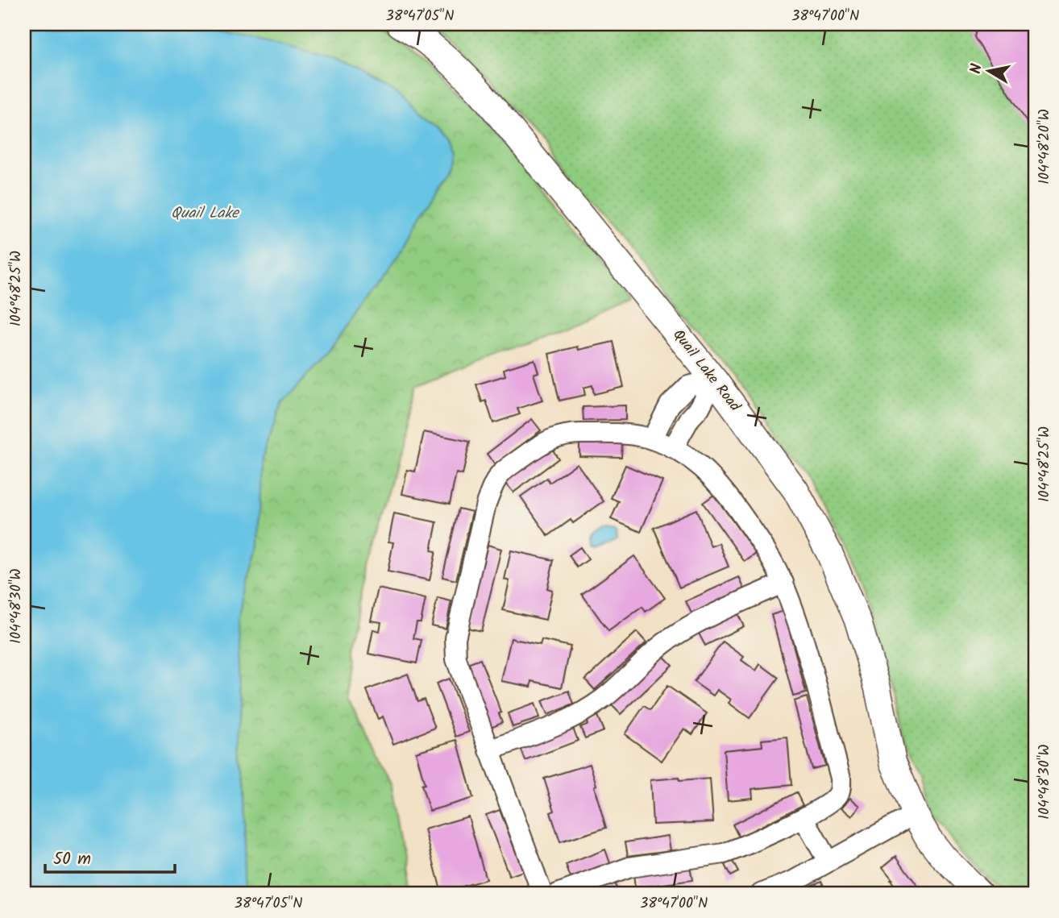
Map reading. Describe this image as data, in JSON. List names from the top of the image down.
{
  "streets": {
    "street": ["Quail Lake Road"]
  },
  "water": ["Quail Lake"],
  "scale_bar": "50 m",
  "north": "left",
  "coordinates": [
    "38°47'05\"N",
    "38°47'00\"N",
    "104°48'20\"W",
    "104°48'25\"W",
    "104°48'30\"W"
  ]
}
